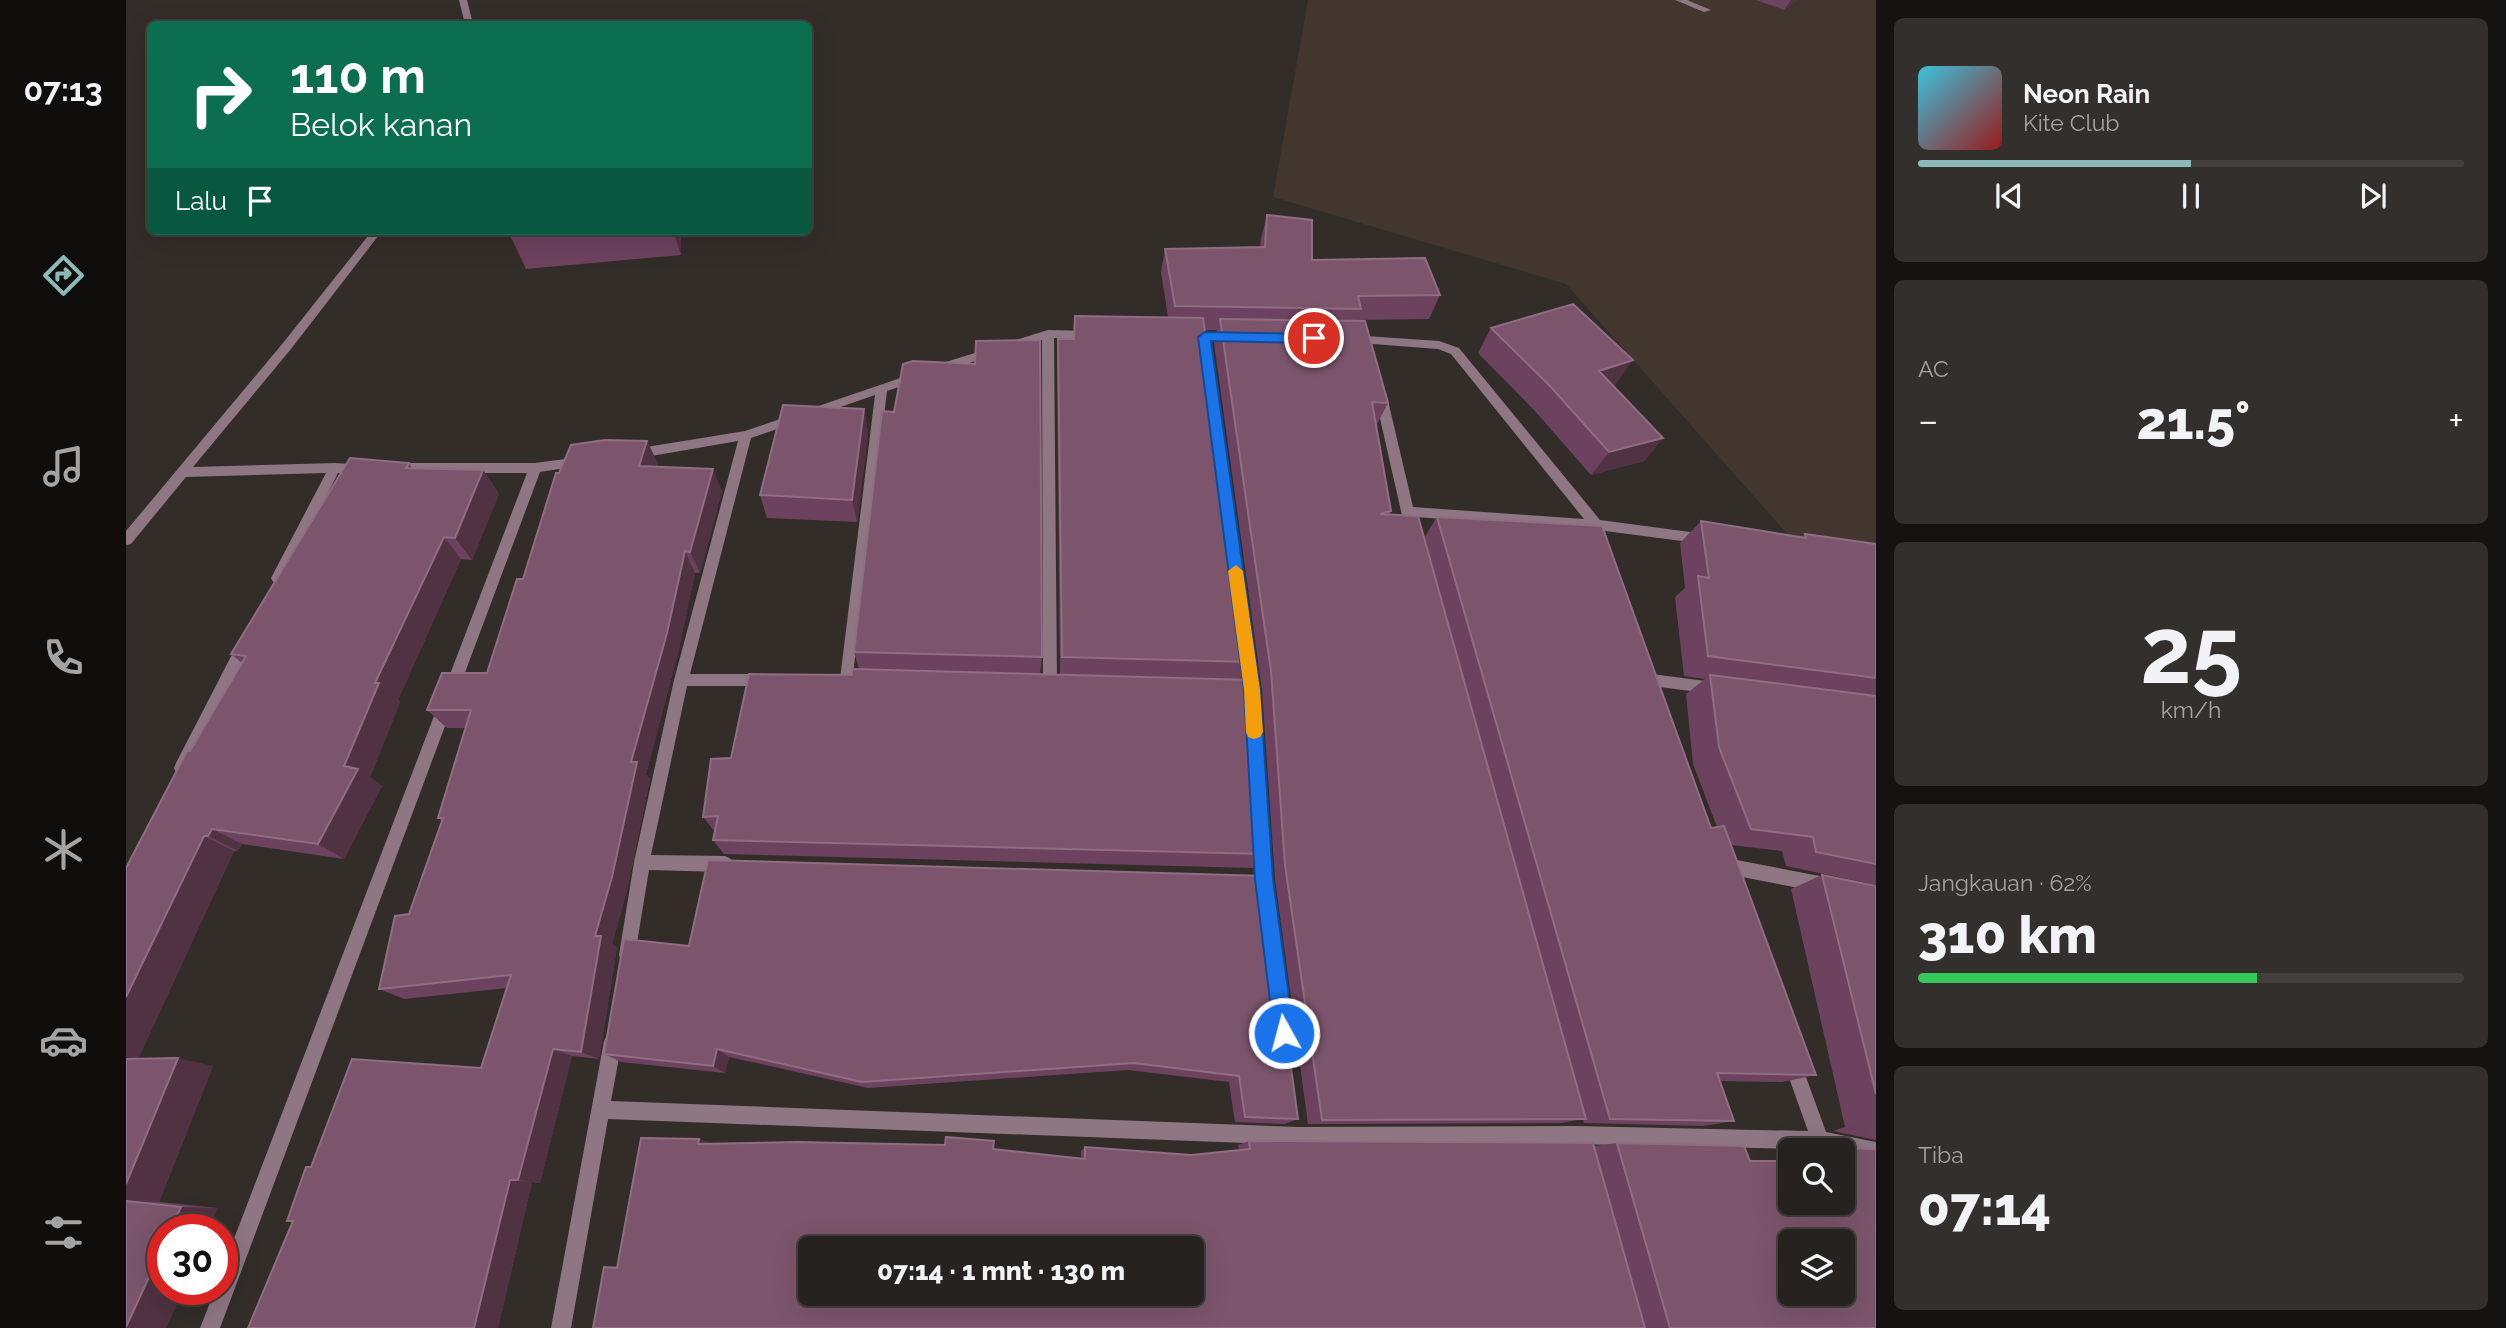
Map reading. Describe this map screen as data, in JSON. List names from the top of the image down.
{
  "page": {
    "tabs": "07:13",
    "turn": ["110 m", "Belok kanan"],
    "song": ["Neon Rain", "Kite Club"],
    "then": "Lalu",
    "tile": [
      "AC",
      ["25", "km/h"],
      ["Jangkauan · 62%", "310 km"],
      ["Tiba", "07:14"]
    ],
    "heat": ["−", "21.5°", "+"],
    "limit": "30",
    "trip": "07:14 · 1 mnt · 130 m"
  }
}
